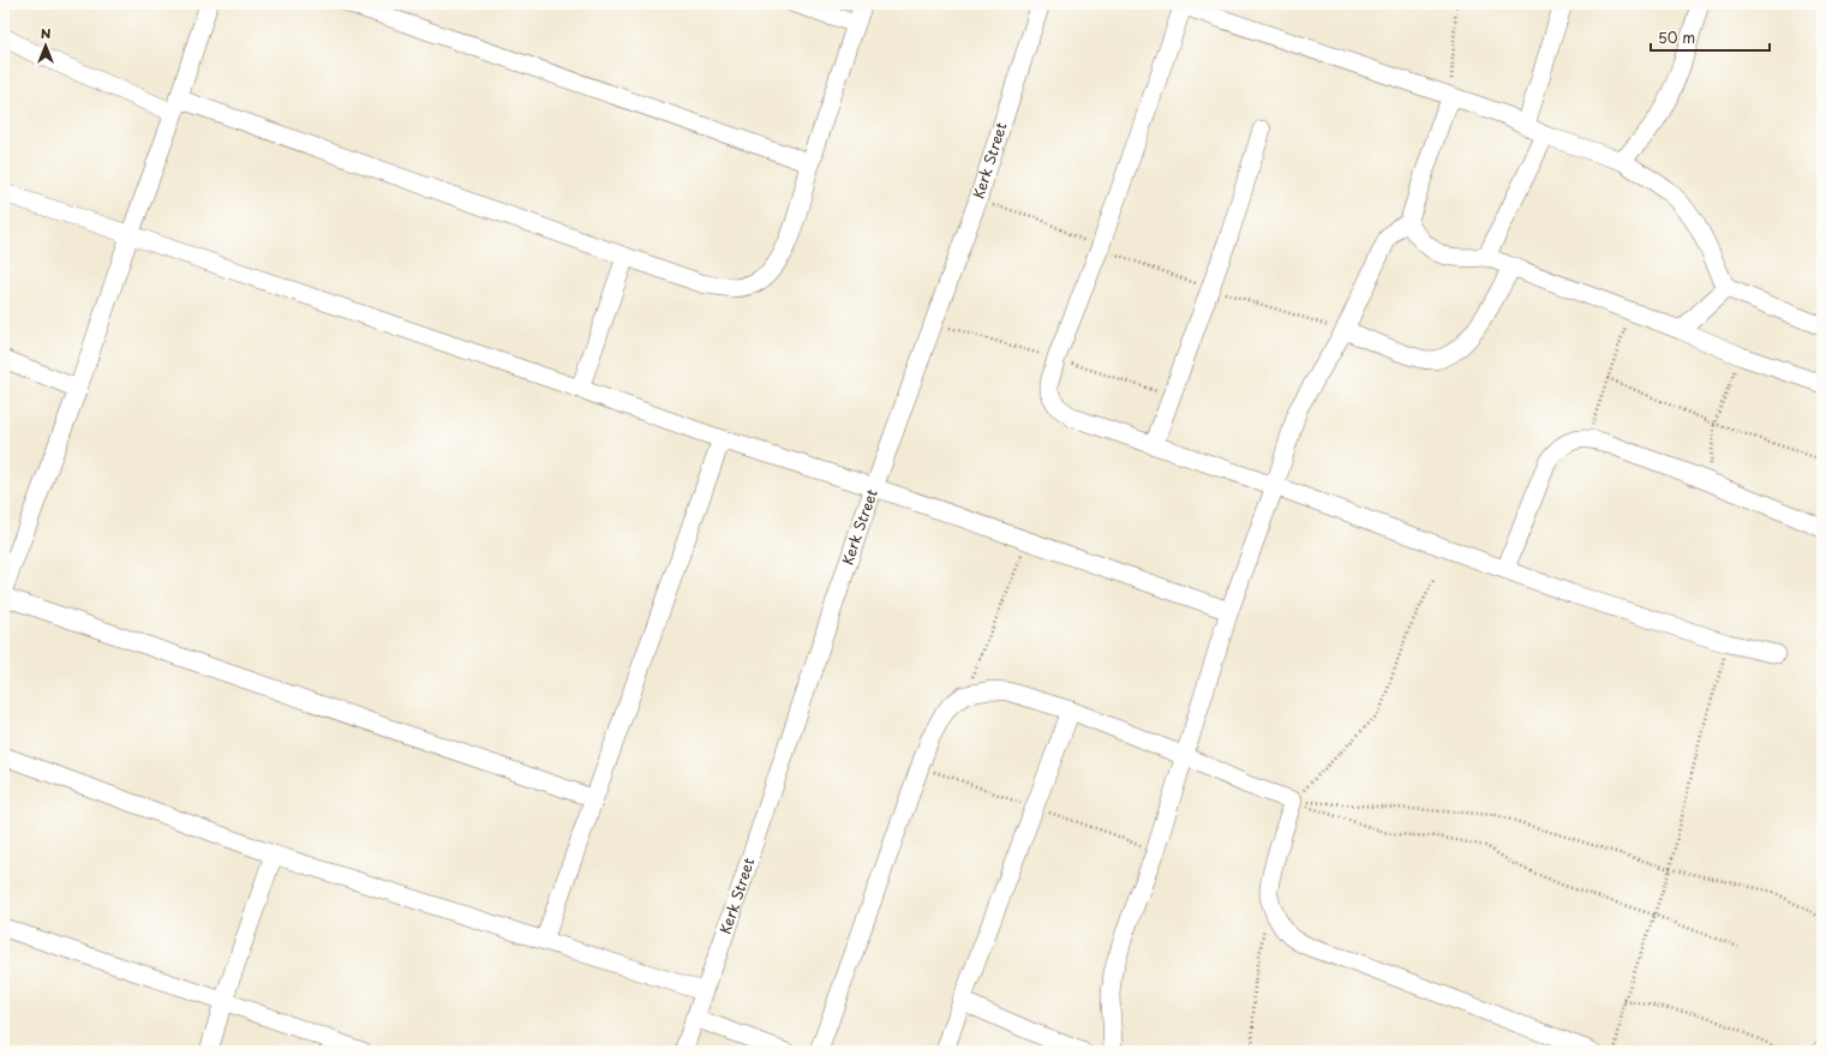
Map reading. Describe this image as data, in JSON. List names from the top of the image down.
{
  "streets": {
    "street": ["Kerk Street"]
  },
  "scale_bar": "50 m",
  "north": "top"
}
